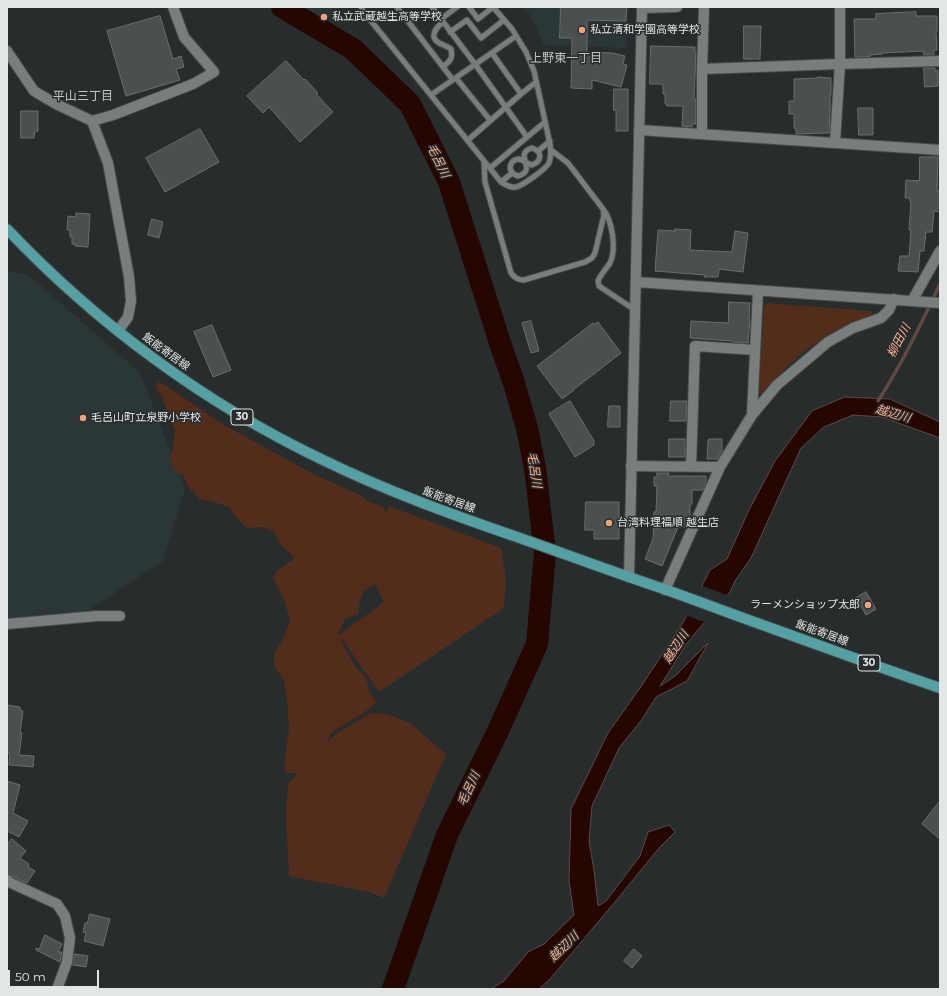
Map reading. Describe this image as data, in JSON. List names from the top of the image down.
{
  "streets": {
    "main road": ["飯能寄居線", "30"]
  },
  "districts": ["上野東一丁目", "平山三丁目"],
  "water": ["毛呂川", "柳田川", "越辺川"],
  "places": [
    "私立武蔵越生高等学校",
    "私立清和学園高等学校",
    "毛呂山町立泉野小学校",
    "台湾料理福順 越生店",
    "ラーメンショップ太郎"
  ],
  "scale_bar": "50 m"
}
